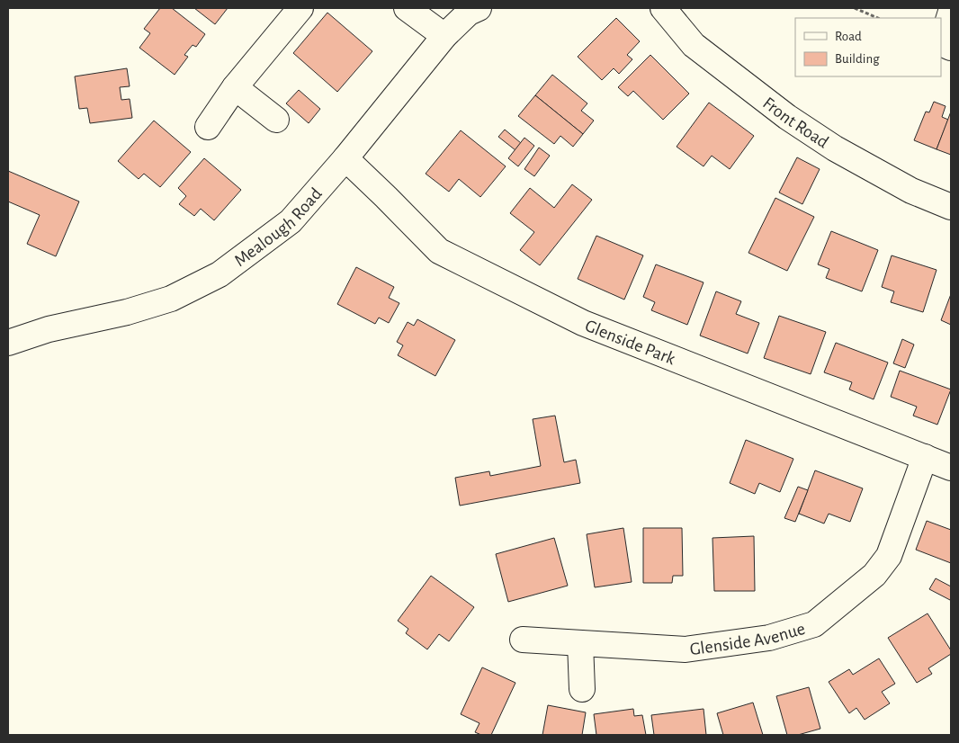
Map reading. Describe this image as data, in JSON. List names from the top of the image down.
{
  "streets": {
    "street": [
      "Front Road",
      "Mealough Road",
      "Glenside Park",
      "Glenside Avenue"
    ]
  },
  "crossings": [
    ["Mealough Road", "Glenside Park"],
    ["Glenside Park", "Glenside Avenue"]
  ],
  "legend": ["Road", "Building"]
}
